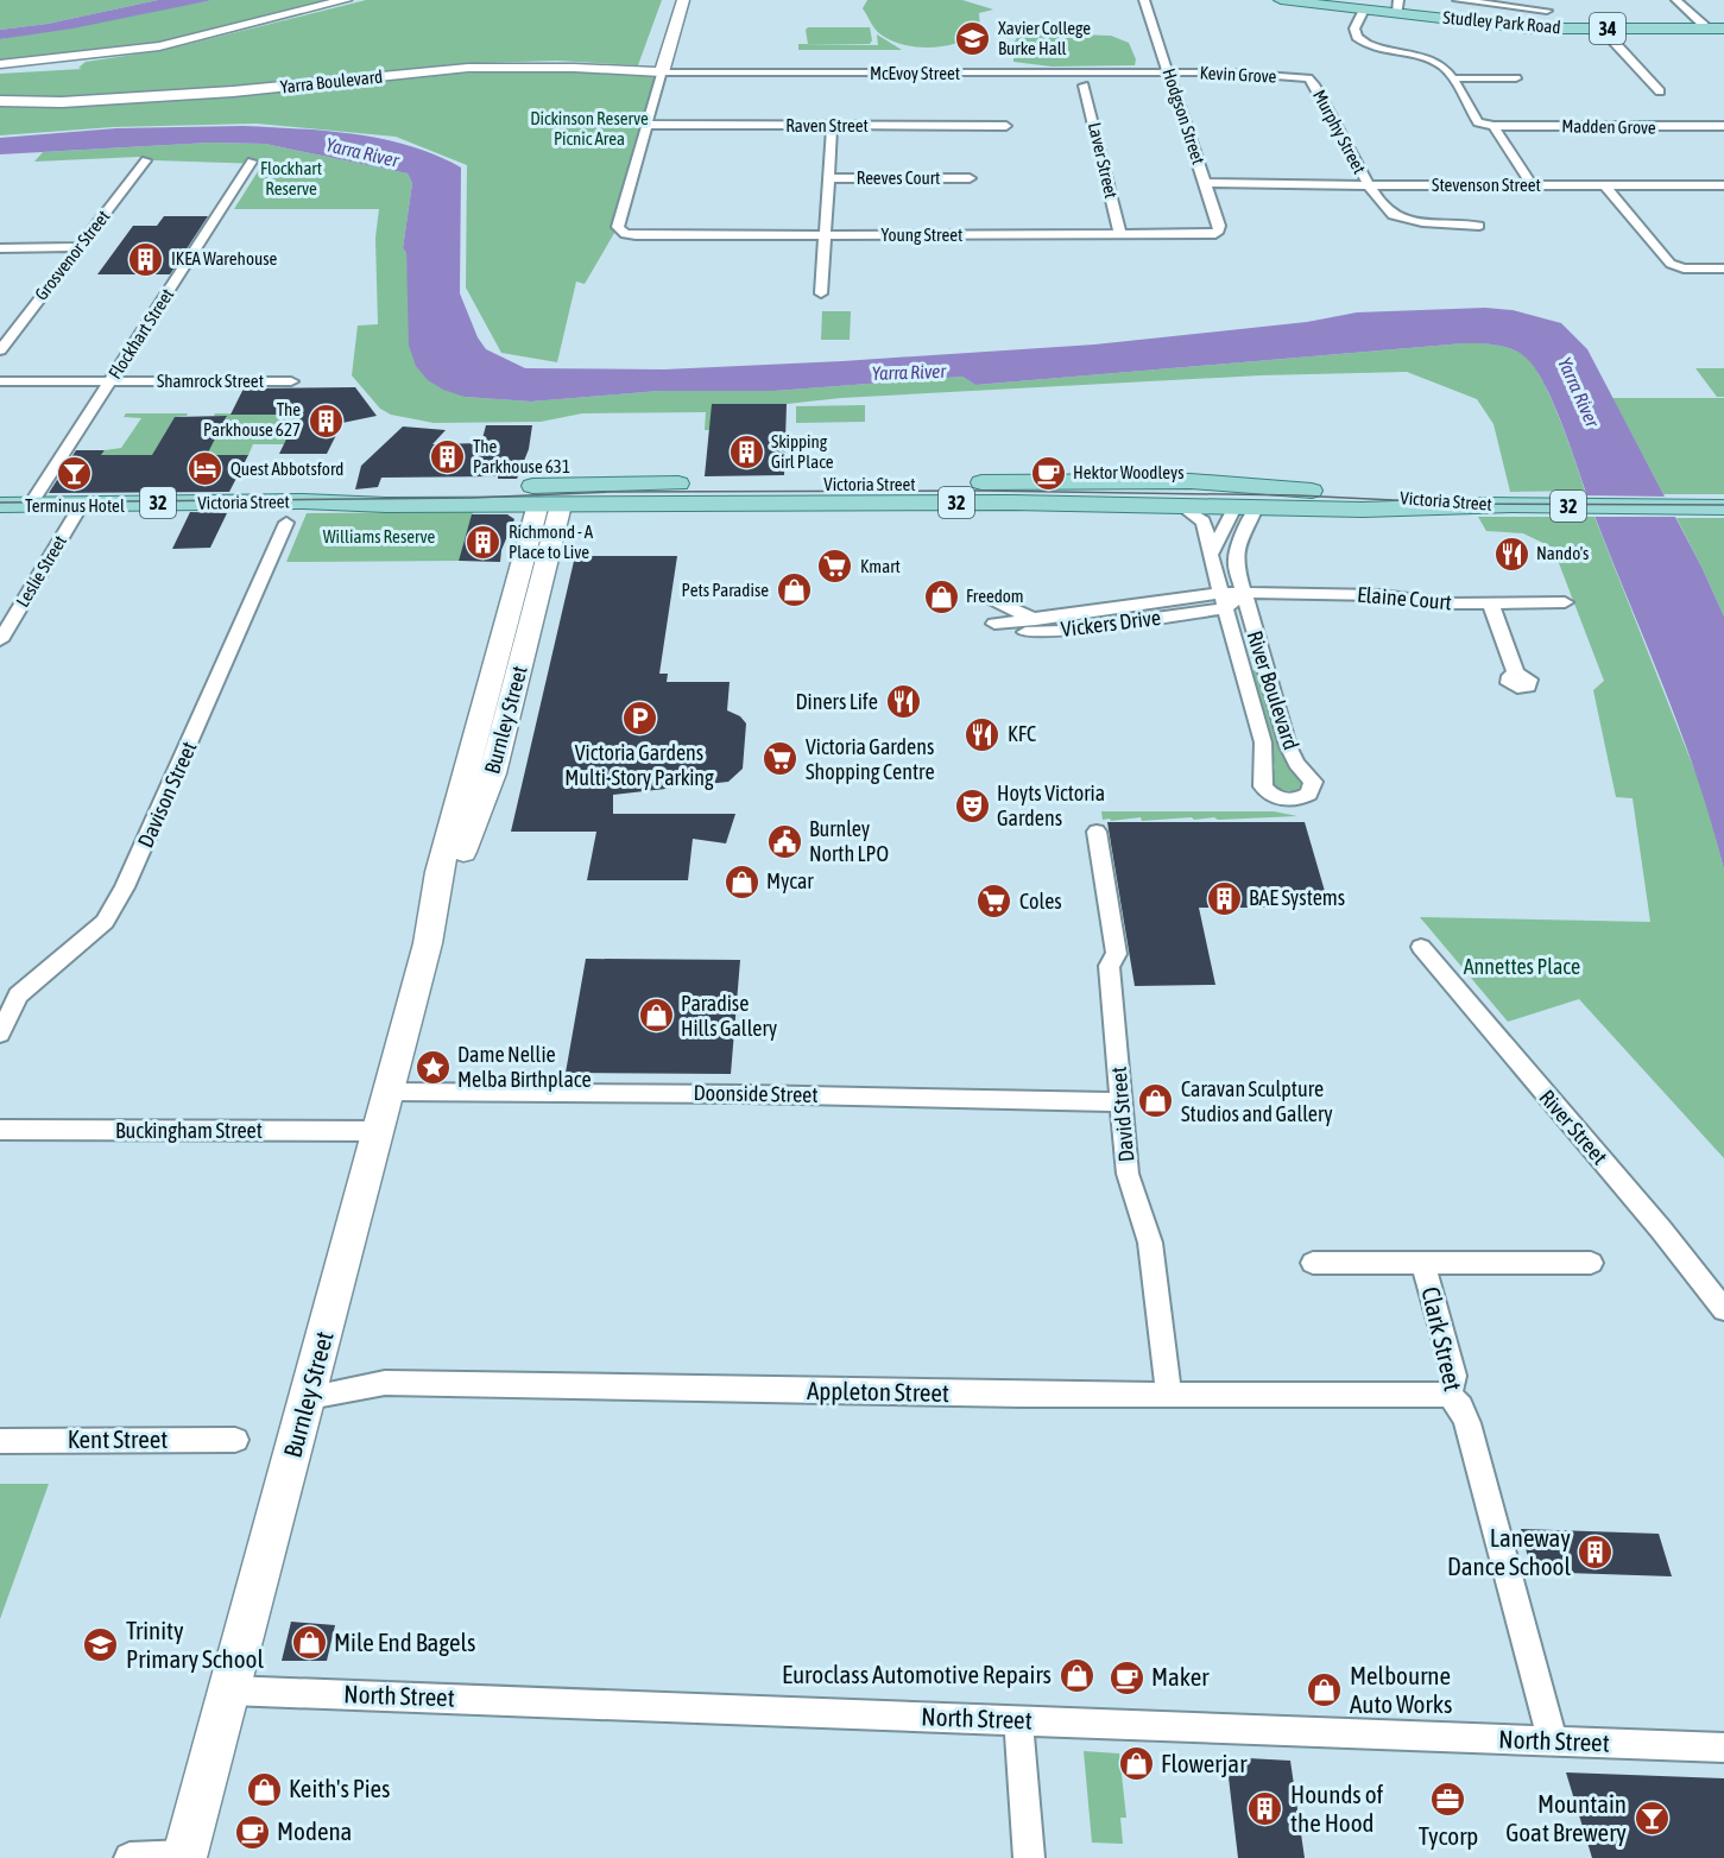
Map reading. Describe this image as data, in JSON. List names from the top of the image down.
{
  "streets": {
    "main road": [
      "Studley Park Road",
      "34",
      "Victoria Street",
      "32"
    ],
    "street": [
      "McEvoy Street",
      "Kevin Grove",
      "Yarra Boulevard",
      "Hodgson Street",
      "Raven Street",
      "Madden Grove",
      "Murphy Street",
      "Laver Street",
      "Reeves Court",
      "Stevenson Street",
      "Young Street",
      "Grosvenor Street",
      "Flockhart Street",
      "Shamrock Street",
      "Leslie Street",
      "Elaine Court",
      "Vickers Drive",
      "River Boulevard",
      "Burnley Street",
      "Davison Street",
      "Doonside Street",
      "David Street",
      "River Street",
      "Buckingham Street",
      "Clark Street",
      "Appleton Street",
      "Kent Street",
      "North Street"
    ]
  },
  "crossings": [
    ["McEvoy Street", "Kevin Grove"],
    ["McEvoy Street", "Yarra Boulevard"],
    ["McEvoy Street", "Hodgson Street"],
    ["Kevin Grove", "Hodgson Street"],
    ["Kevin Grove", "Murphy Street"],
    ["Hodgson Street", "Stevenson Street"],
    ["Hodgson Street", "Young Street"],
    ["Raven Street", "Young Street"],
    ["Murphy Street", "Stevenson Street"],
    ["Laver Street", "Young Street"],
    ["Flockhart Street", "Shamrock Street"],
    ["Flockhart Street", "Victoria Street"],
    ["Victoria Street", "Leslie Street"],
    ["Victoria Street", "River Boulevard"],
    ["Victoria Street", "Burnley Street"],
    ["Elaine Court", "River Boulevard"],
    ["Vickers Drive", "River Boulevard"],
    ["Burnley Street", "Doonside Street"],
    ["Burnley Street", "Buckingham Street"],
    ["Burnley Street", "Appleton Street"],
    ["Burnley Street", "North Street"],
    ["Doonside Street", "David Street"],
    ["David Street", "Appleton Street"],
    ["Clark Street", "Appleton Street"],
    ["Clark Street", "North Street"]
  ],
  "water": ["Yarra River"],
  "parks": [
    "Dickinson Reserve Picnic Area",
    "Flockhart Reserve",
    "Williams Reserve",
    "Annettes Place"
  ],
  "places": {
    "school or university": ["Xavier College Burke Hall", "Trinity Primary School"],
    "building": [
      "IKEA Warehouse",
      "The Parkhouse 627",
      "Skipping Girl Place",
      "The Parkhouse 631",
      "Richmond - A Place to Live",
      "BAE Systems",
      "Laneway Dance School",
      "Hounds of the Hood"
    ],
    "hotel": ["Quest Abbotsford"],
    "cafe": ["Hektor Woodleys", "Maker", "Modena"],
    "bar": ["Terminus Hotel", "Mountain Goat Brewery"],
    "restaurant": ["Nando's", "Diners Life", "KFC"],
    "supermarket": ["Kmart", "Victoria Gardens Shopping Centre", "Coles"],
    "shop": [
      "Pets Paradise",
      "Freedom",
      "Mycar",
      "Paradise Hills Gallery",
      "Caravan Sculpture Studios and Gallery",
      "Mile End Bagels",
      "Euroclass Automotive Repairs",
      "Melbourne Auto Works",
      "Flowerjar",
      "Keith's Pies"
    ],
    "parking": ["Victoria Gardens Multi-Story Parking"],
    "theatre": ["Hoyts Victoria Gardens"],
    "public building": ["Burnley North LPO"],
    "place": ["Dame Nellie Melba Birthplace"],
    "office": ["Tycorp"]
  }
}
